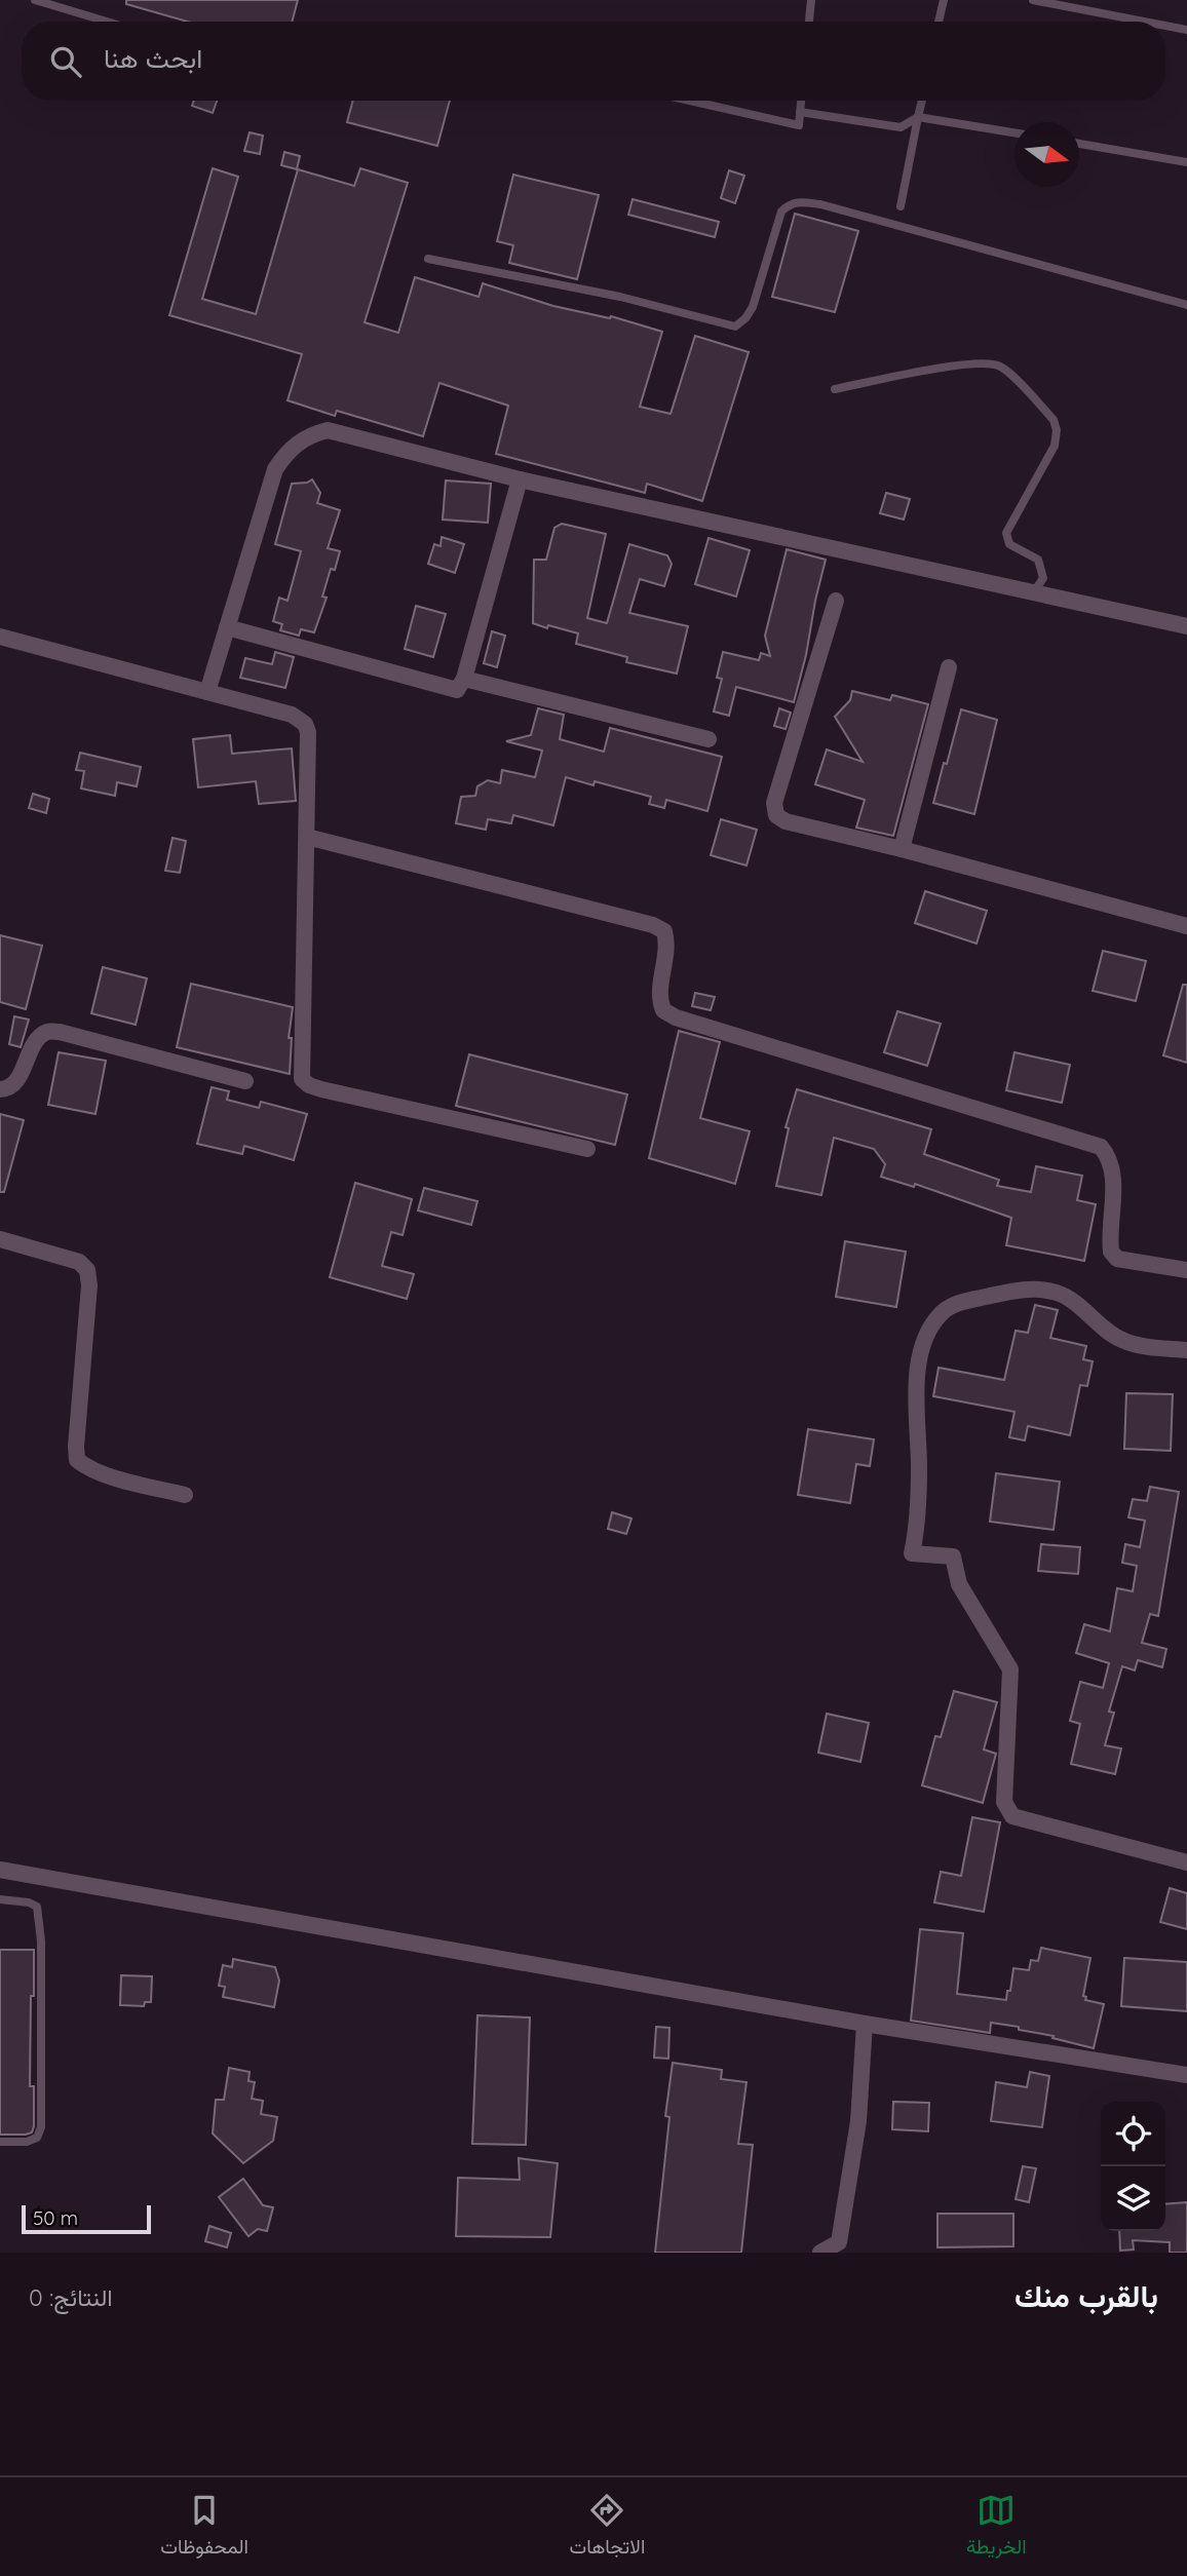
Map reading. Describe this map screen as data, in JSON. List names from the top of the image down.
{
  "scale_bar": "50 m",
  "north": "right",
  "page": {
    "search": "ابحث هنا",
    "scale": "50 m",
    "heading": ["بالقرب منك", "النتائج: 0"],
    "nav": ["الخريطة", "الاتجاهات", "المحفوظات"]
  }
}
